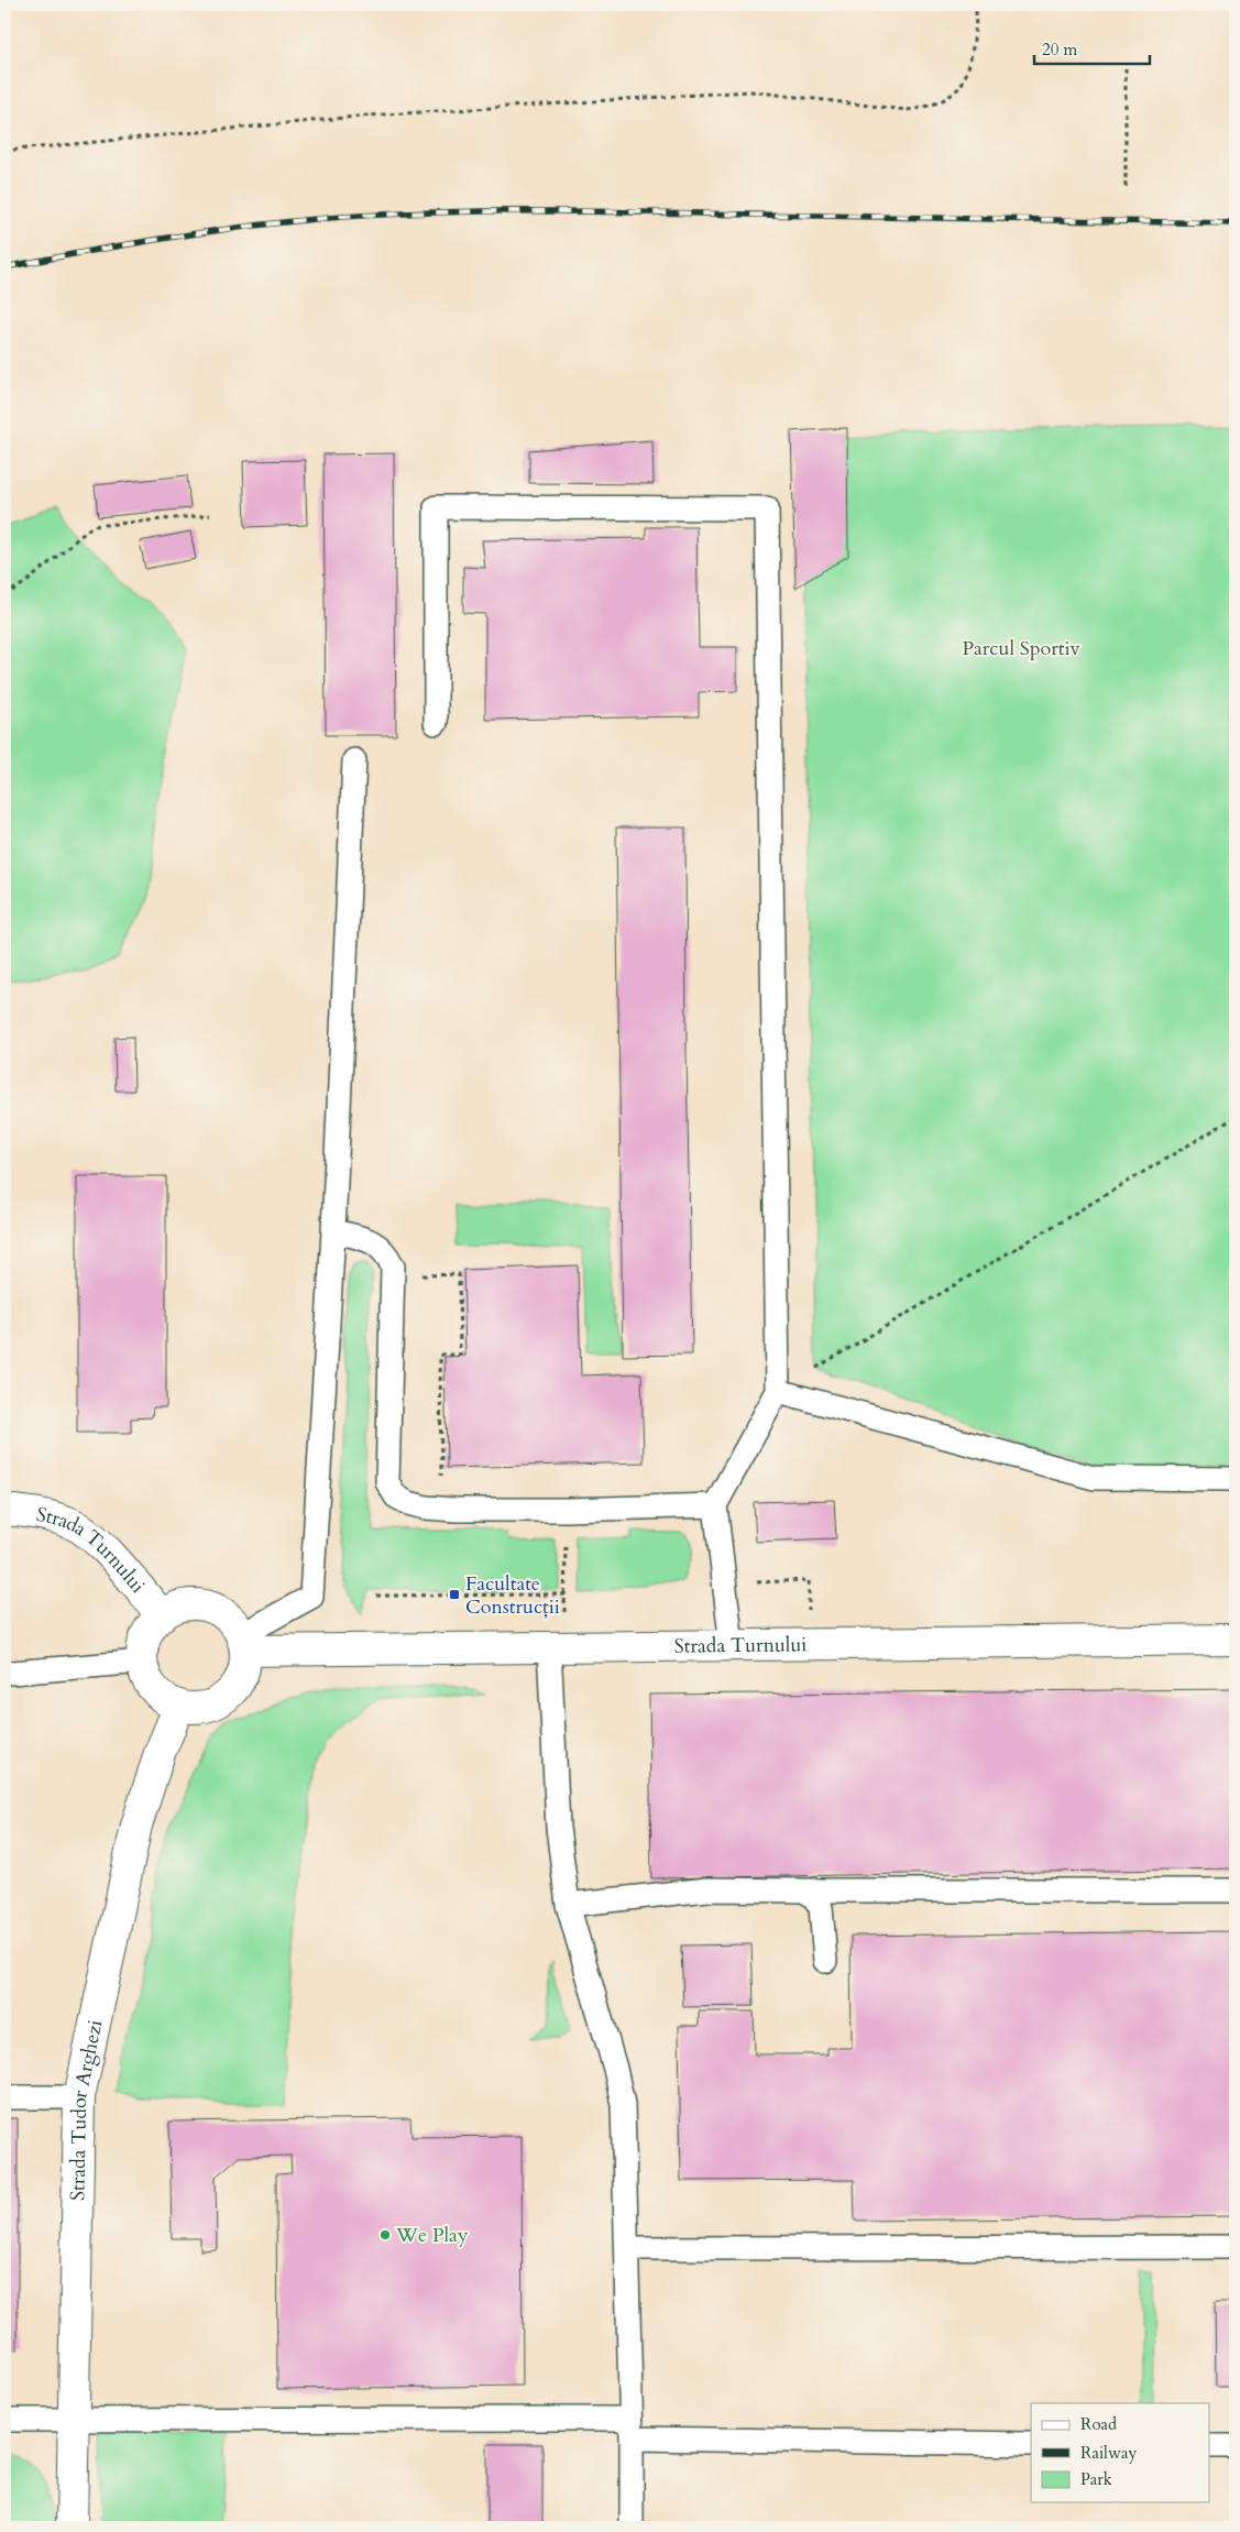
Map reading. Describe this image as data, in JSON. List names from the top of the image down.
{
  "streets": {
    "street": ["Strada Turnului", "Strada Tudor Arghezi"]
  },
  "crossings": [
    ["Strada Turnului", "Strada Tudor Arghezi"]
  ],
  "parks": ["Parcul Sportiv"],
  "places": {
    "transit": ["Facultate Construcții"],
    "other": ["We Play"]
  },
  "legend": ["Road", "Railway", "Park"],
  "scale_bar": "20 m"
}
